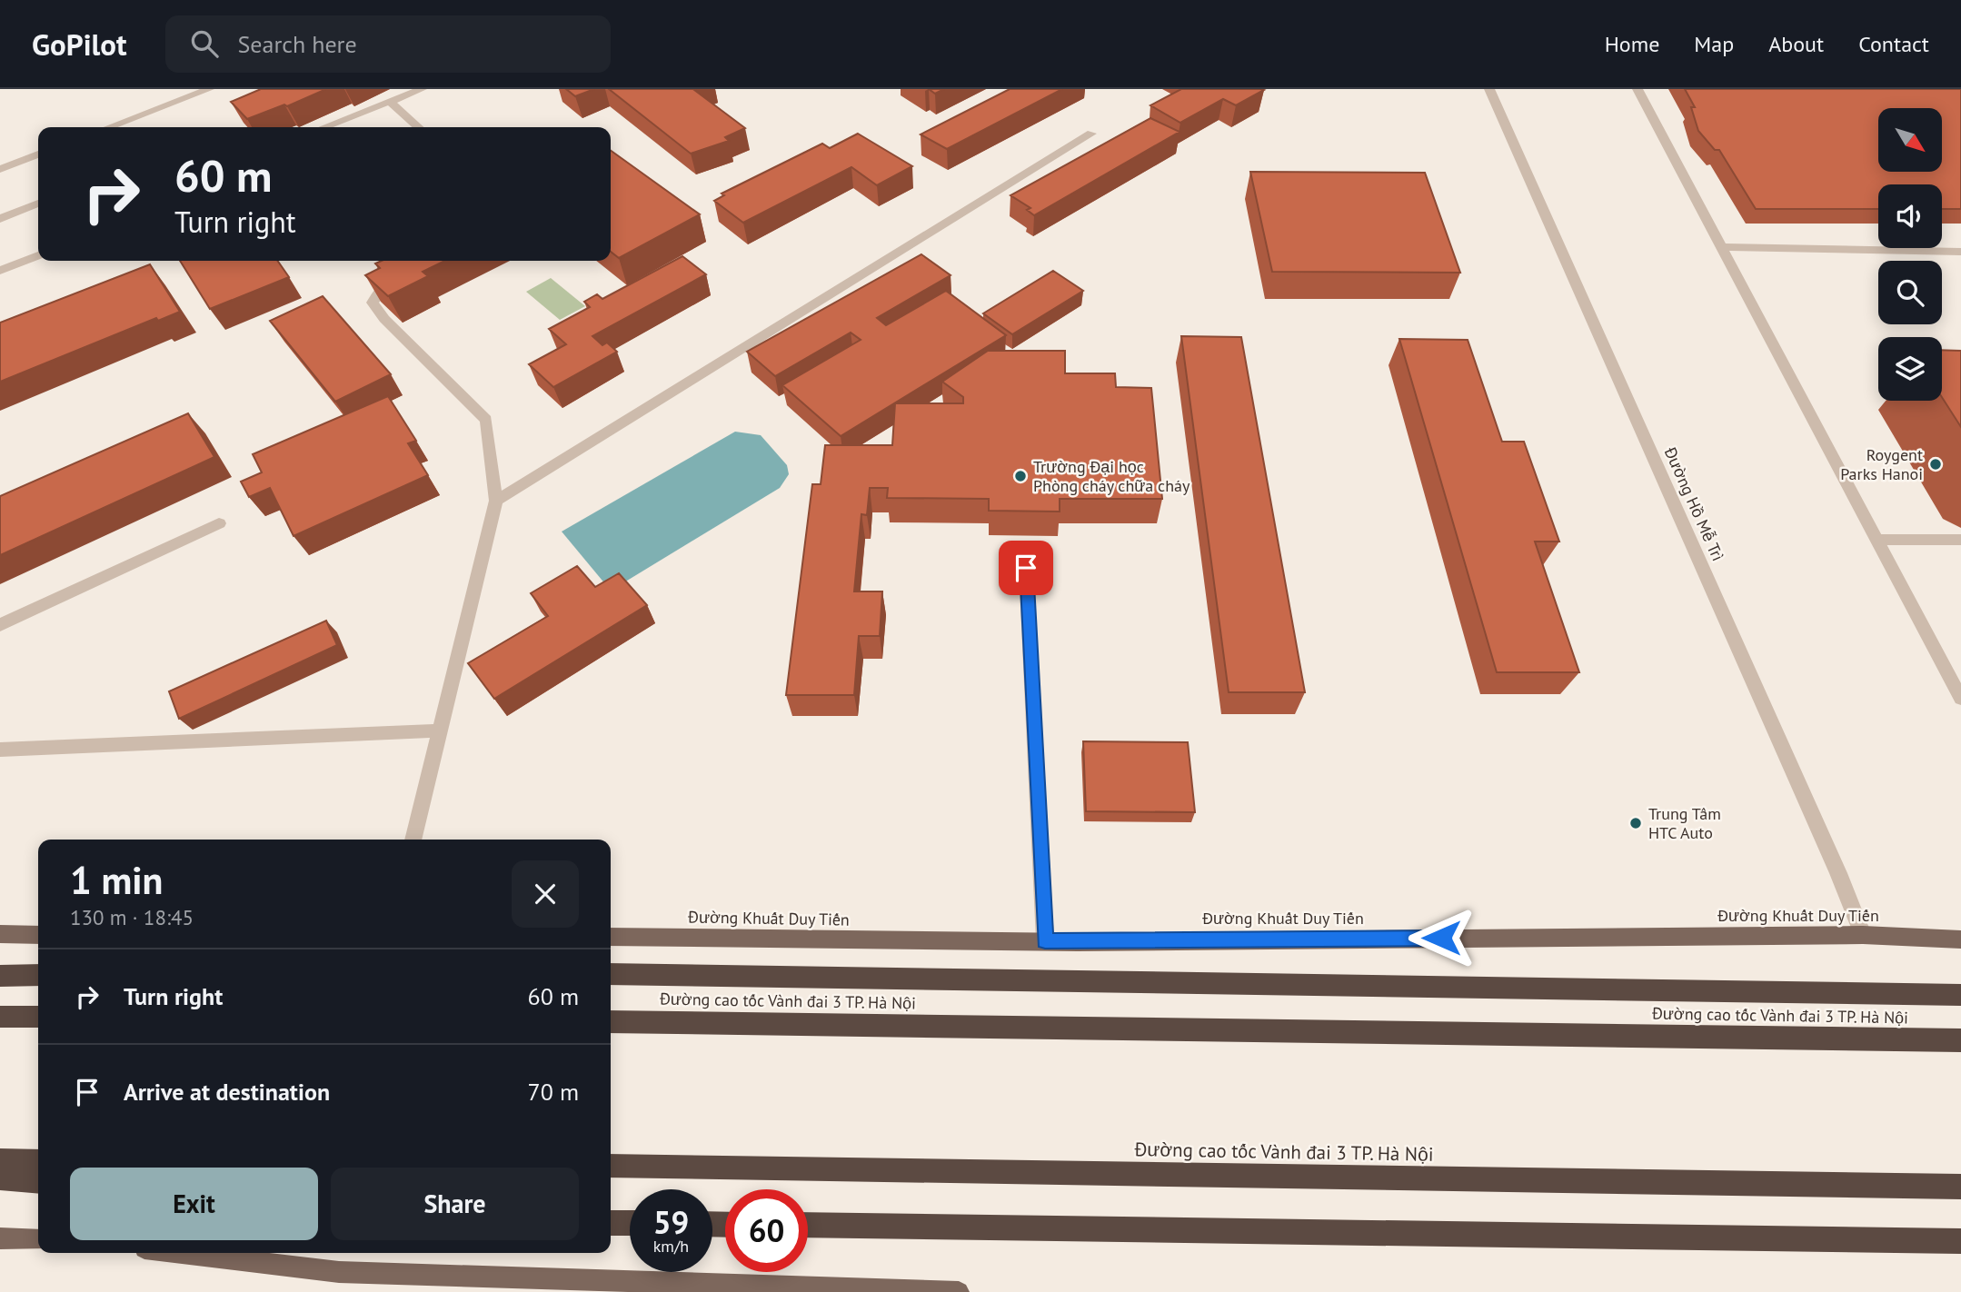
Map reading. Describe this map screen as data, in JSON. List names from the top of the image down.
{
  "streets": {
    "highway": ["Đường cao tốc Vành đai 3 TP. Hà Nội"],
    "main road": ["Đường Khuất Duy Tiến"],
    "street": ["Đường Hồ Mễ Trì"]
  },
  "crossings": [
    ["Đường Hồ Mễ Trì", "Đường Khuất Duy Tiến"]
  ],
  "places": ["Roygent Parks Hanoi", "Trường Đại học Phòng cháy chữa cháy", "Trung Tâm HTC Auto"],
  "north": "bottom right",
  "page": {
    "header": "GoPilot",
    "search": "Search here",
    "nav": [
      "Home",
      "Map",
      "About",
      "Contact"
    ],
    "turn": ["60 m", "Turn right"],
    "heading": ["1 min", "130 m · 18:45"],
    "list": [
      {
        "name": "Turn right",
        "value": "60 m"
      },
      {
        "name": "Arrive at destination",
        "value": "70 m"
      }
    ],
    "buttons": ["Exit", "Share"],
    "speed": "59 km/h",
    "limit": "60"
  }
}
